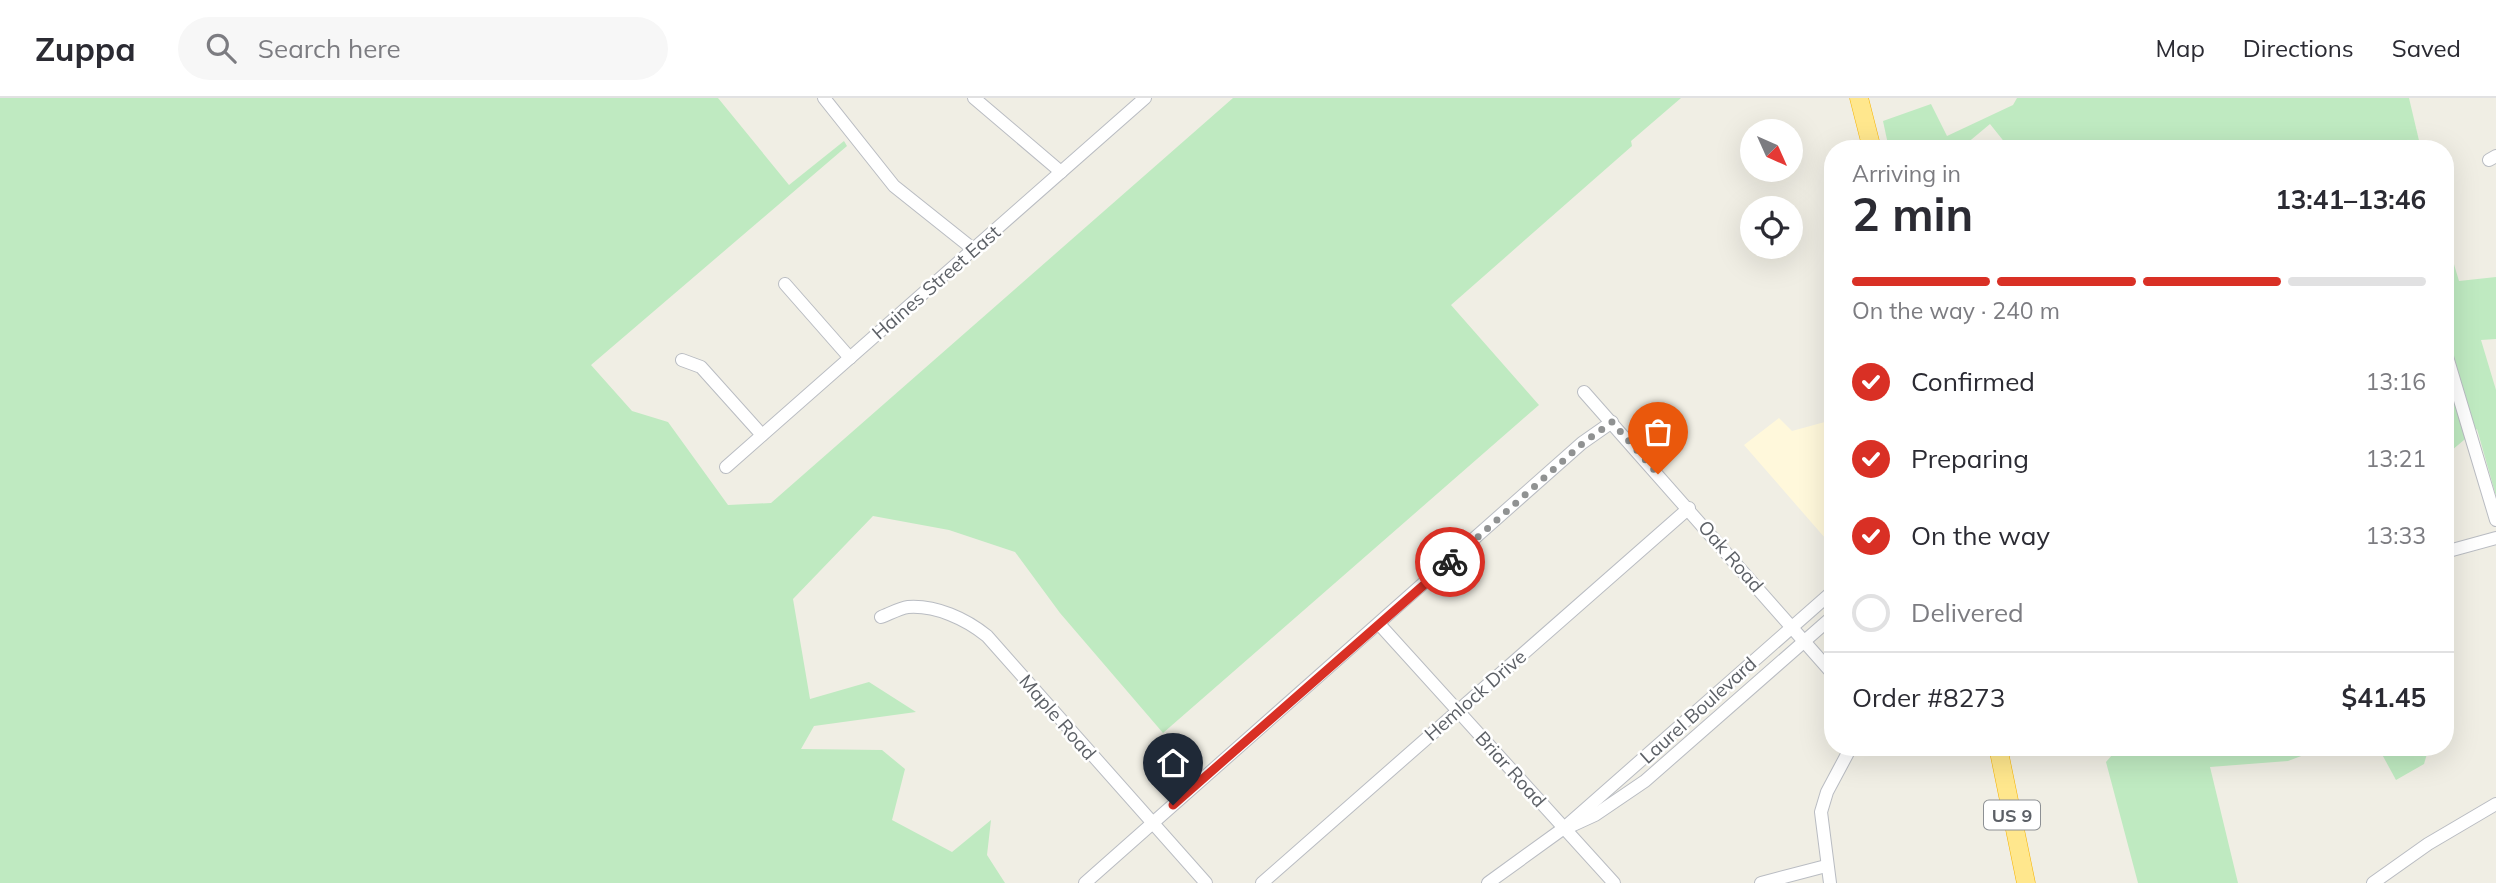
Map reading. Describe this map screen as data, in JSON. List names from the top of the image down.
{
  "streets": {
    "highway": ["US 9"],
    "street": [
      "Haines Street East",
      "Oak Road",
      "Hemlock Drive",
      "Laurel Boulevard",
      "Maple Road",
      "Briar Road"
    ]
  },
  "crossings": [
    ["Oak Road", "Hemlock Drive"],
    ["Oak Road", "Laurel Boulevard"],
    ["Hemlock Drive", "Briar Road"],
    ["Laurel Boulevard", "Briar Road"]
  ],
  "north": "bottom right",
  "page": {
    "header": "Zuppa",
    "search": "Search here",
    "nav": ["Map", "Directions", "Saved"],
    "heading": ["2 min", "Arriving in", "13:41–13:46"],
    "panel": ["Order #8273", "$41.45"],
    "bar": "On the way · 240 m",
    "list": [
      ["Confirmed", "13:16"],
      ["Preparing", "13:21"],
      ["On the way", "13:33"],
      "Delivered"
    ]
  }
}
